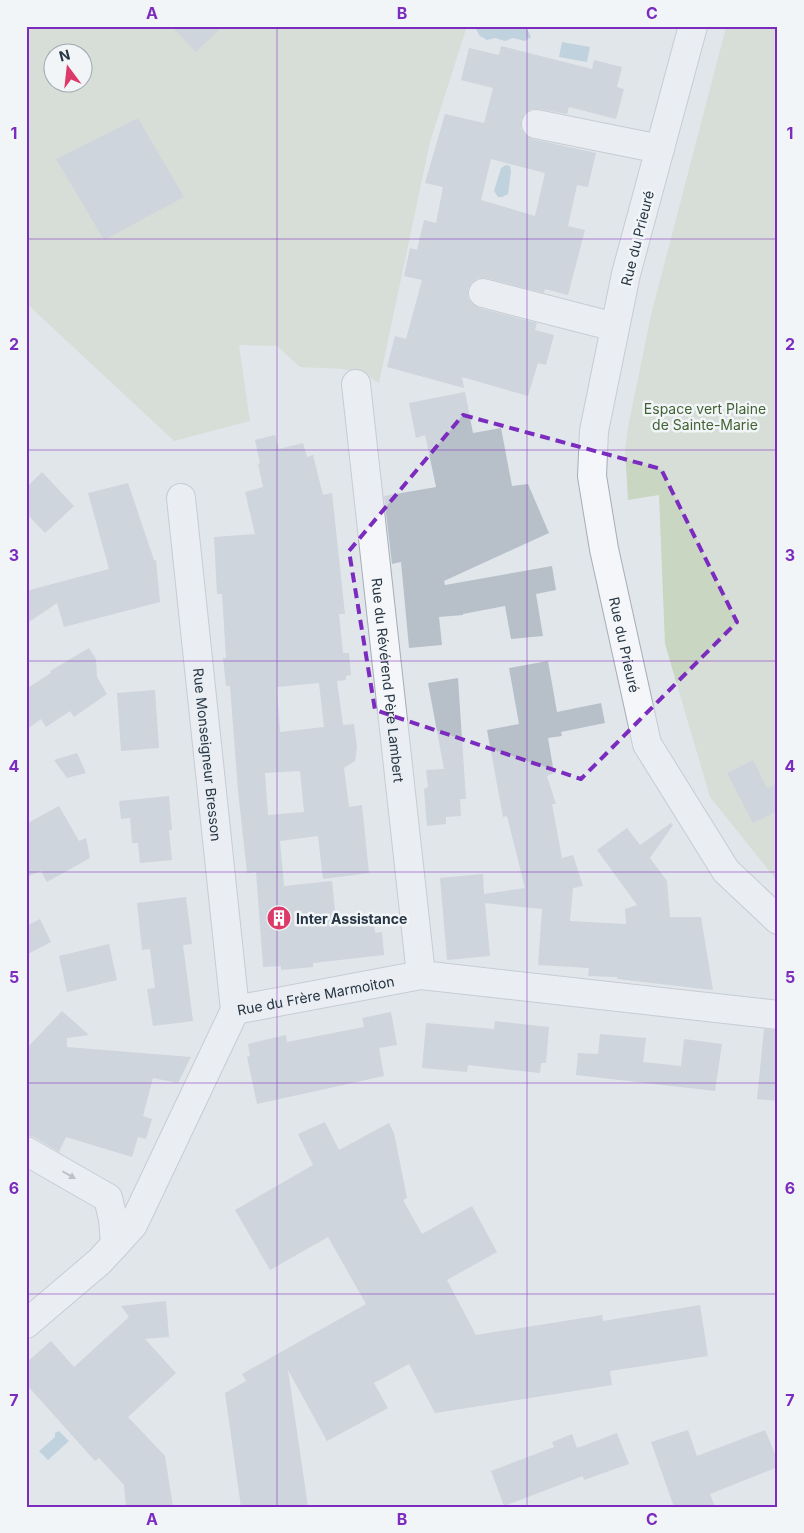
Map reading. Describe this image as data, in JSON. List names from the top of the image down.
{
  "streets": {
    "street": [
      "Rue du Prieuré",
      "Rue du Révérend Père Lambert",
      "Rue Monseigneur Bresson",
      "Rue du Frère Marmoiton"
    ]
  },
  "crossings": [
    ["Rue du Révérend Père Lambert", "Rue du Frère Marmoiton"],
    ["Rue Monseigneur Bresson", "Rue du Frère Marmoiton"]
  ],
  "parks": ["Espace vert Plaine de Sainte-Marie"],
  "places": {
    "building": ["Inter Assistance"]
  },
  "north": "top",
  "grid": {
    "columns": ["A", "B", "C"],
    "rows": [
      "1",
      "2",
      "3",
      "4",
      "5",
      "6",
      "7"
    ]
  }
}
